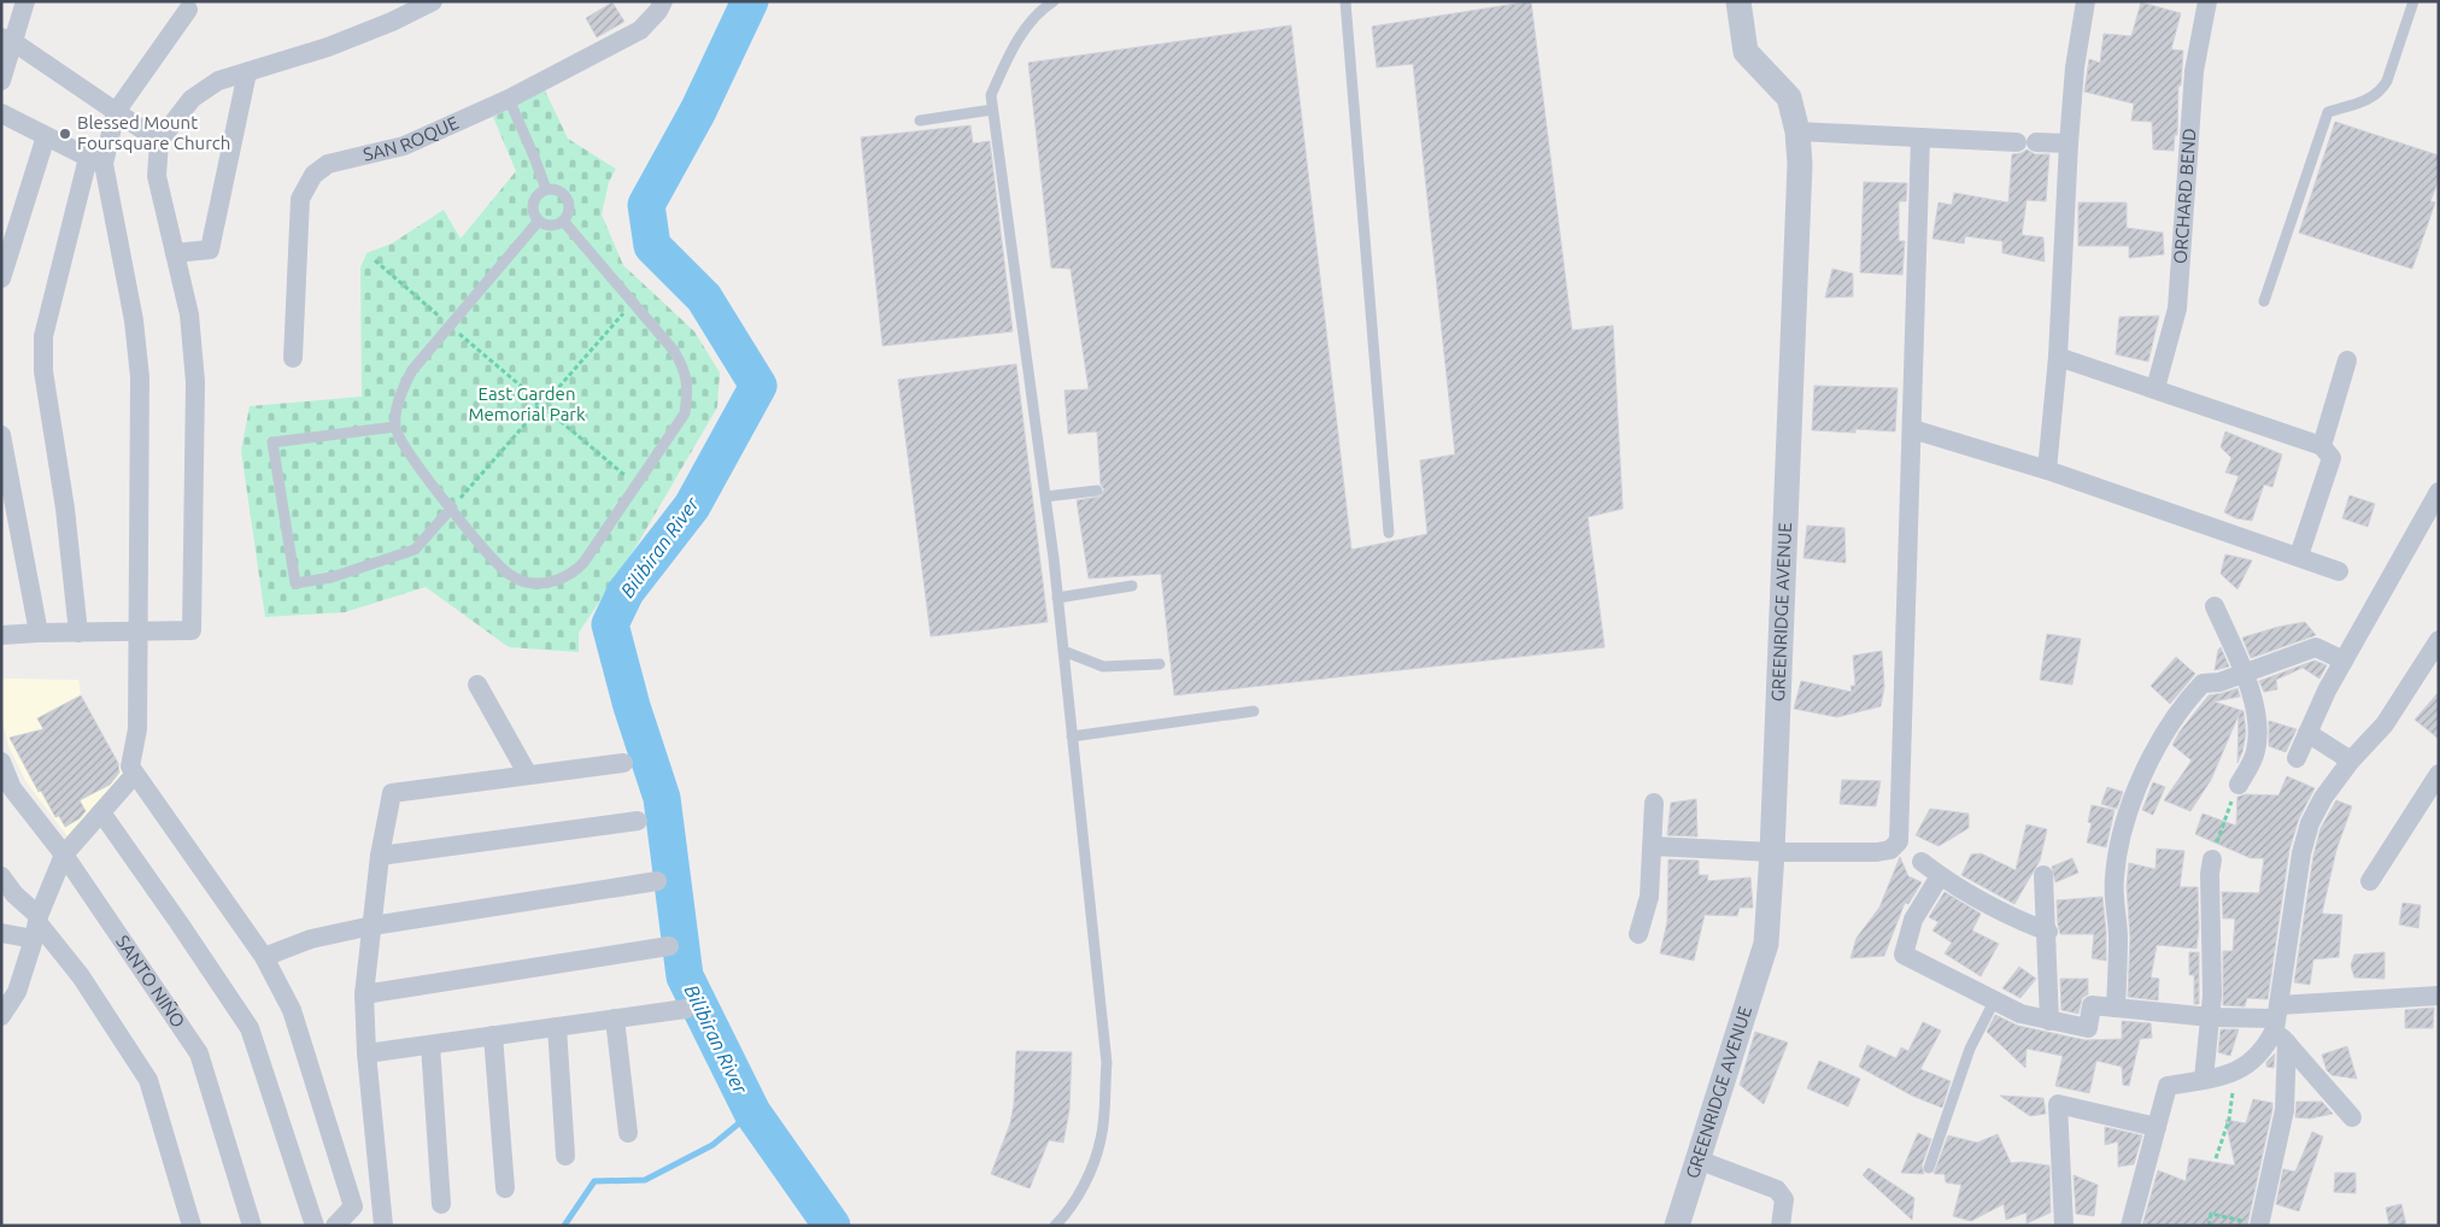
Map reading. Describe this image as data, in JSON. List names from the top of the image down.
{
  "streets": {
    "street": [
      "SAN ROQUE",
      "ORCHARD BEND",
      "GREENRIDGE AVENUE",
      "SANTO NIÑO"
    ]
  },
  "water": ["Bilibiran River"],
  "parks": ["East Garden Memorial Park"],
  "places": ["Blessed Mount Foursquare Church"]
}
